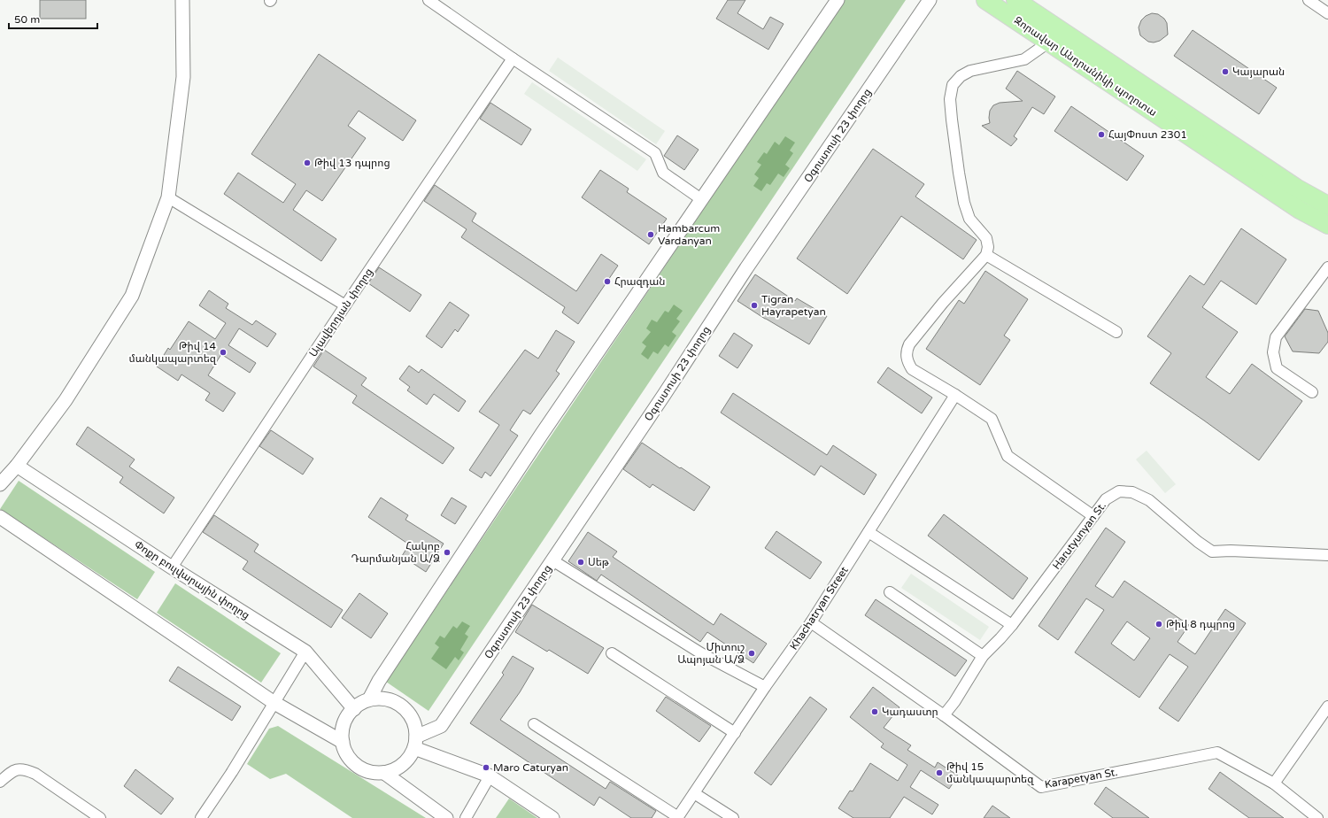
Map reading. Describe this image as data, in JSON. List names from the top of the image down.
{
  "streets": {
    "main road": ["Զորավար Անդրանիկի պողոտա"],
    "street": [
      "Օգոստոսի 23 փողոց",
      "Ալավերդյան փողոց",
      "Harutyunyan St.",
      "Փոքր բուլվարային փողոց",
      "Khachatryan Street",
      "Karapetyan St."
    ]
  },
  "crossings": [
    ["Օգոստոսի 23 փողոց", "Փոքր բուլվարային փողոց"],
    ["Ալավերդյան փողոց", "Փոքր բուլվարային փողոց"],
    ["Harutyunyan St.", "Karapetyan St."],
    ["Khachatryan Street", "Karapetyan St."]
  ],
  "places": [
    "Կայարան",
    "ՀայՓոստ 2301",
    "Թիվ 13 դպրոց",
    "Hambarcum Vardanyan",
    "Հրազդան",
    "Tigran Hayrapetyan",
    "Թիվ 14 մանկապարտեզ",
    "Հակոբ Դարմանյան Ա/Ձ",
    "Սեթ",
    "Թիվ 8 դպրոց",
    "Միտուշ Ապոյան Ա/Ձ",
    "Կադաստր",
    "Maro Caturyan",
    "Թիվ 15 մանկապարտեզ"
  ],
  "scale_bar": "50 m"
}
